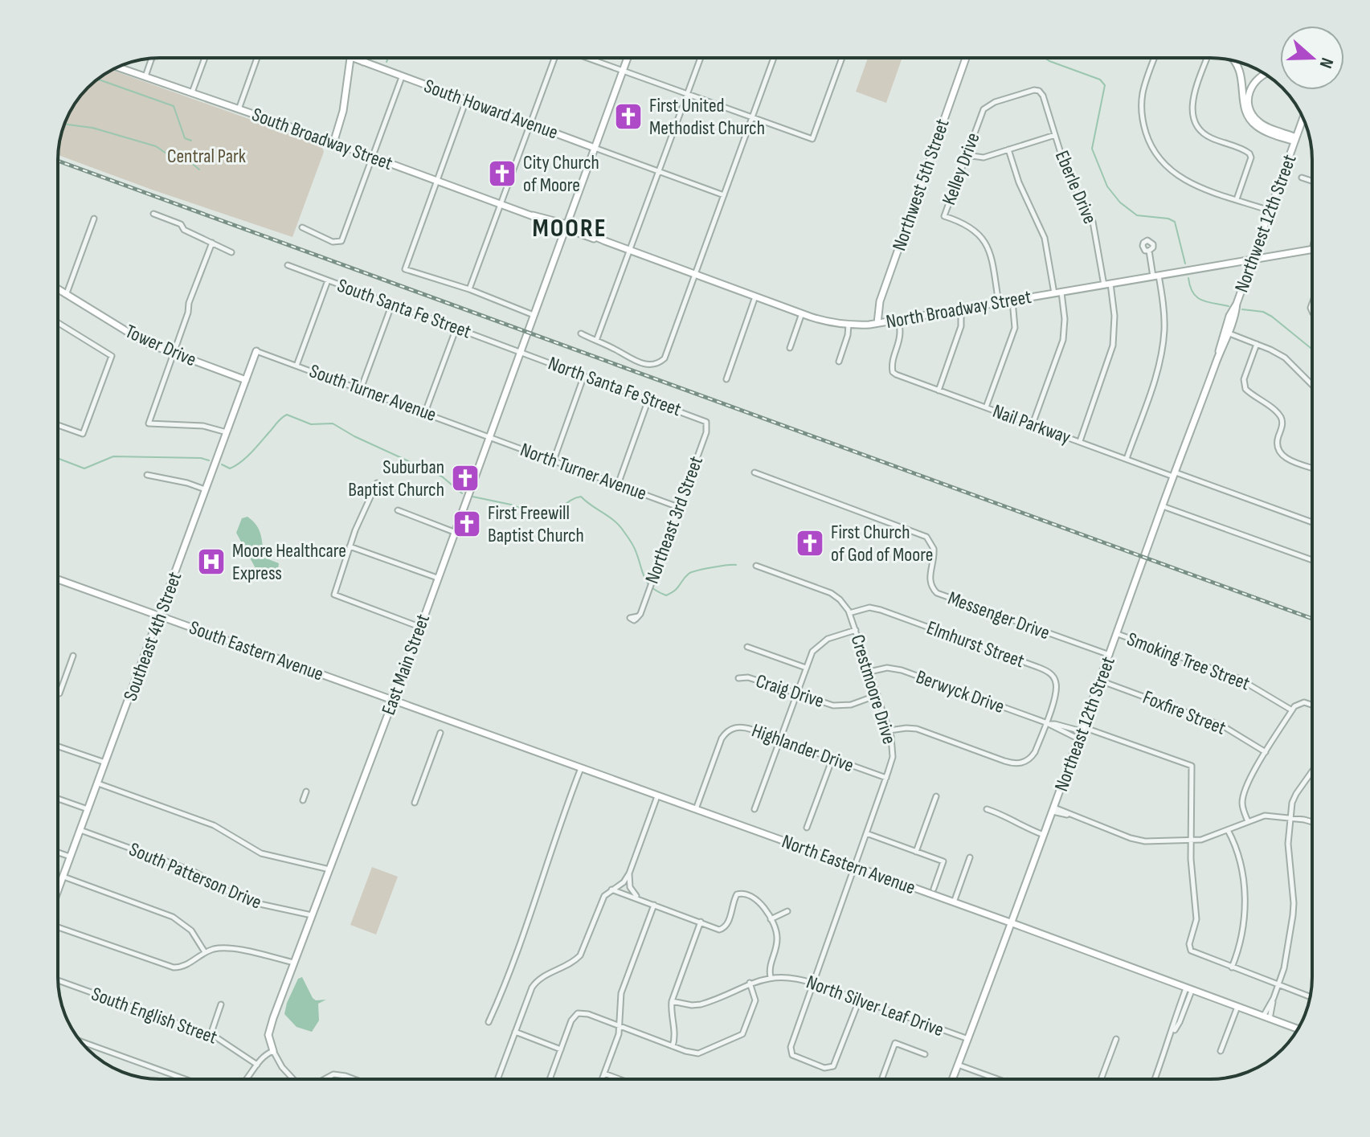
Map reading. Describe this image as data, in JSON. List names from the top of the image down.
{
  "streets": {
    "main road": [
      "South Howard Avenue",
      "South Broadway Street",
      "Northwest 5th Street",
      "Northwest 12th Street",
      "North Broadway Street",
      "Tower Drive",
      "Southeast 4th Street",
      "South Eastern Avenue",
      "East Main Street",
      "Northeast 12th Street",
      "North Eastern Avenue"
    ],
    "street": [
      "Kelley Drive",
      "Eberle Drive",
      "South Santa Fe Street",
      "North Santa Fe Street",
      "South Turner Avenue",
      "Nail Parkway",
      "North Turner Avenue",
      "Northeast 3rd Street",
      "Messenger Drive",
      "Elmhurst Street",
      "Smoking Tree Street",
      "Crestmoore Drive",
      "Craig Drive",
      "Berwyck Drive",
      "Foxfire Street",
      "Highlander Drive",
      "South Patterson Drive",
      "North Silver Leaf Drive",
      "South English Street"
    ]
  },
  "crossings": [
    ["South Howard Avenue", "East Main Street"],
    ["South Broadway Street", "North Broadway Street"],
    ["South Broadway Street", "East Main Street"],
    ["Kelley Drive", "Eberle Drive"],
    ["Kelley Drive", "North Broadway Street"],
    ["Northwest 5th Street", "North Broadway Street"],
    ["Eberle Drive", "North Broadway Street"],
    ["Eberle Drive", "Nail Parkway"],
    ["Northwest 12th Street", "North Broadway Street"],
    ["Northwest 12th Street", "Northeast 12th Street"],
    ["South Santa Fe Street", "North Santa Fe Street"],
    ["South Santa Fe Street", "East Main Street"],
    ["North Broadway Street", "Nail Parkway"],
    ["North Broadway Street", "East Main Street"],
    ["Tower Drive", "Southeast 4th Street"],
    ["North Santa Fe Street", "Northeast 3rd Street"],
    ["North Santa Fe Street", "East Main Street"],
    ["South Turner Avenue", "North Turner Avenue"],
    ["South Turner Avenue", "Southeast 4th Street"],
    ["South Turner Avenue", "East Main Street"],
    ["Nail Parkway", "Northeast 12th Street"],
    ["North Turner Avenue", "Northeast 3rd Street"],
    ["North Turner Avenue", "East Main Street"],
    ["Messenger Drive", "Northeast 12th Street"],
    ["Southeast 4th Street", "South Eastern Avenue"],
    ["Southeast 4th Street", "South Patterson Drive"],
    ["Elmhurst Street", "Crestmoore Drive"],
    ["Elmhurst Street", "Berwyck Drive"],
    ["South Eastern Avenue", "East Main Street"],
    ["South Eastern Avenue", "North Eastern Avenue"],
    ["Smoking Tree Street", "Northeast 12th Street"],
    ["East Main Street", "North Eastern Avenue"],
    ["East Main Street", "South Patterson Drive"],
    ["Crestmoore Drive", "Craig Drive"],
    ["Crestmoore Drive", "Berwyck Drive"],
    ["Crestmoore Drive", "Highlander Drive"],
    ["Crestmoore Drive", "North Eastern Avenue"],
    ["Crestmoore Drive", "North Silver Leaf Drive"],
    ["Berwyck Drive", "Northeast 12th Street"],
    ["Foxfire Street", "Northeast 12th Street"],
    ["Northeast 12th Street", "North Eastern Avenue"],
    ["Northeast 12th Street", "North Silver Leaf Drive"],
    ["Highlander Drive", "North Eastern Avenue"]
  ],
  "districts": ["MOORE"],
  "parks": ["Central Park"],
  "places": {
    "church": [
      "First United Methodist Church",
      "City Church of Moore",
      "Suburban Baptist Church",
      "First Freewill Baptist Church",
      "First Church of God of Moore"
    ],
    "hospital": ["Moore Healthcare Express"]
  },
  "north": "right"
}
